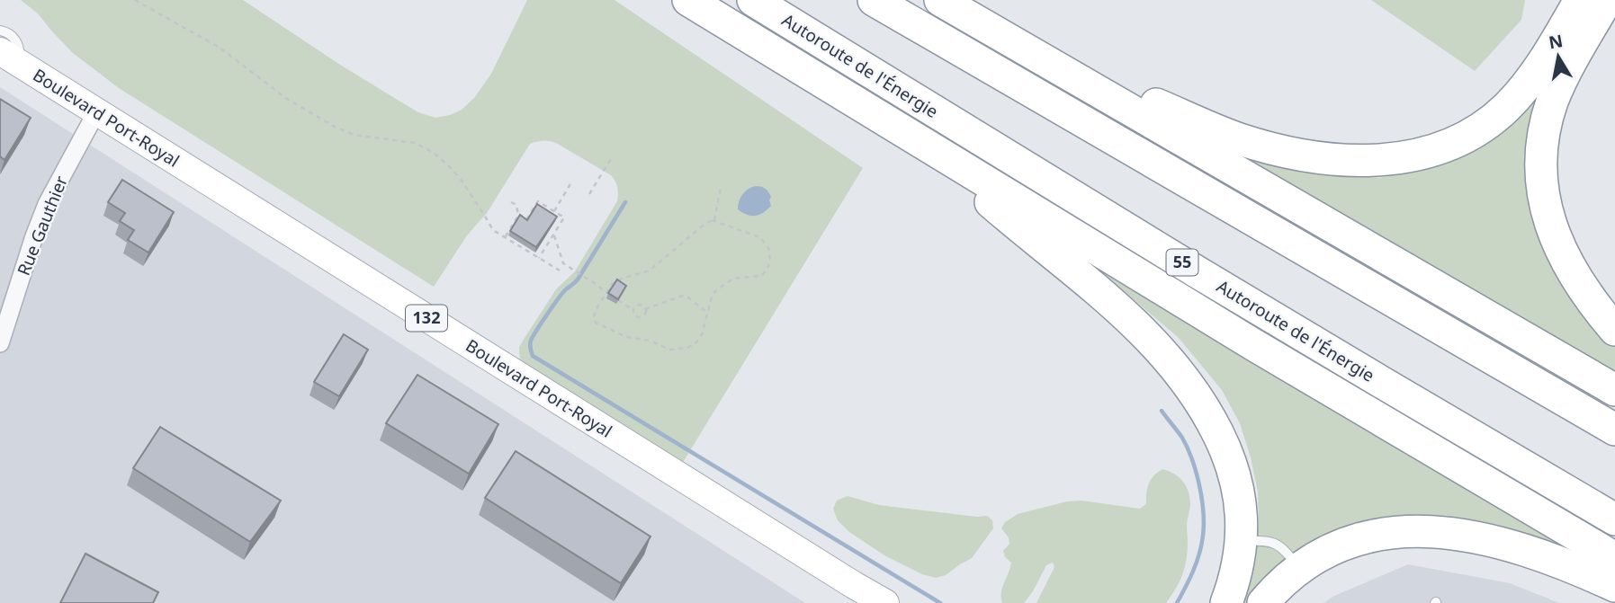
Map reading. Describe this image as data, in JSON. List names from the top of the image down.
{
  "streets": {
    "highway": ["Autoroute de l'Énergie", "55"],
    "main road": ["Boulevard Port-Royal", "132"],
    "street": ["Rue Gauthier"]
  },
  "crossings": [
    ["Boulevard Port-Royal", "Rue Gauthier"]
  ],
  "north": "top"
}
